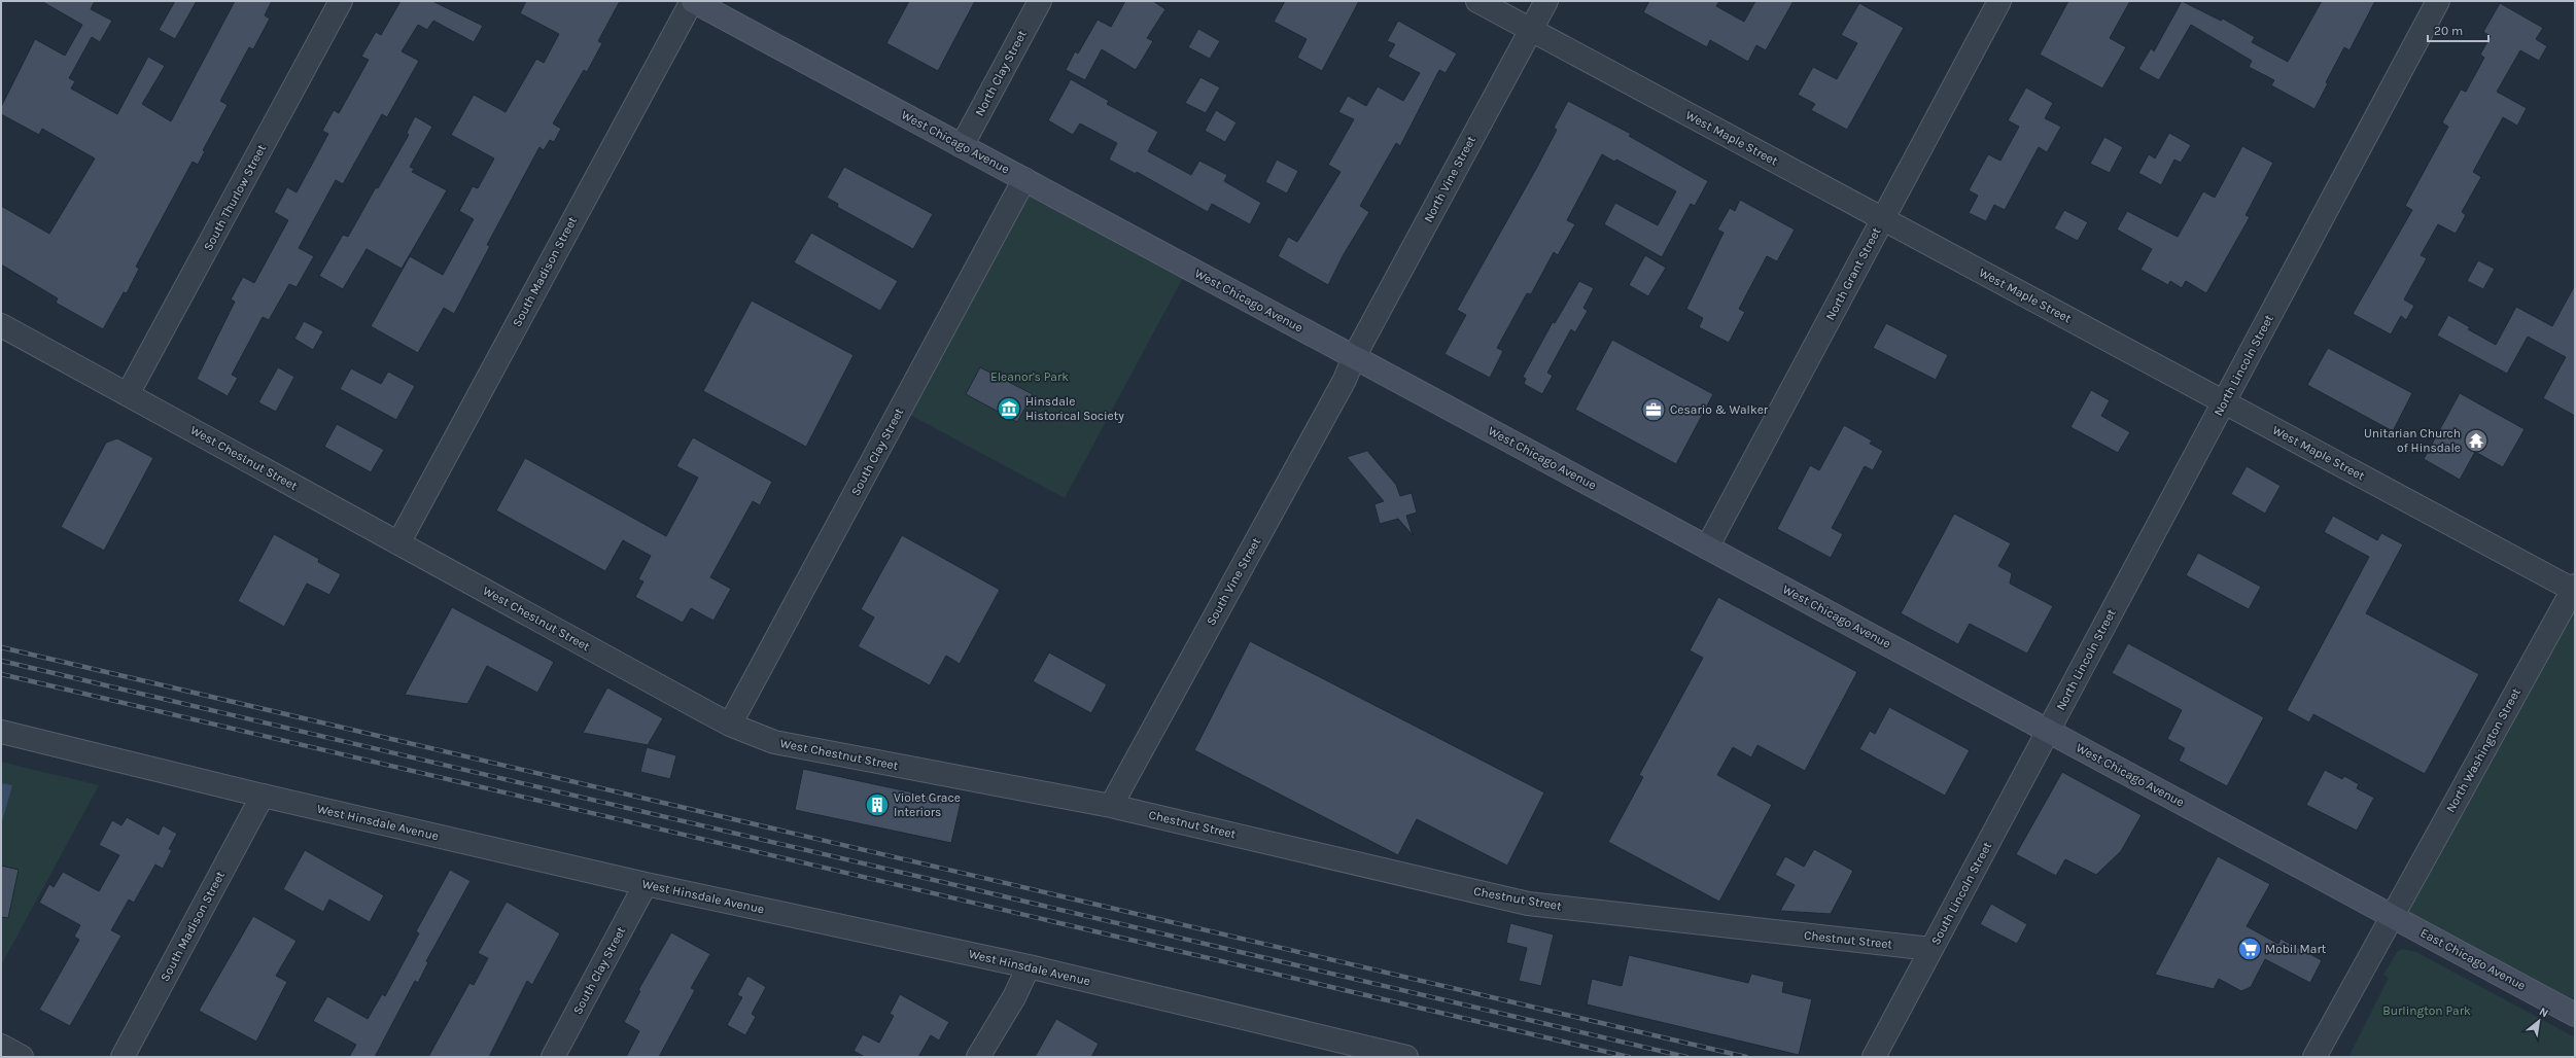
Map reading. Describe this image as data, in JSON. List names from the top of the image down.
{
  "streets": {
    "main road": ["West Chicago Avenue", "East Chicago Avenue"],
    "street": [
      "North Clay Street",
      "West Maple Street",
      "North Vine Street",
      "South Thurlow Street",
      "South Madison Street",
      "North Grant Street",
      "North Lincoln Street",
      "South Clay Street",
      "West Chestnut Street",
      "South Vine Street",
      "North Washington Street",
      "West Hinsdale Avenue",
      "Chestnut Street",
      "South Lincoln Street"
    ]
  },
  "crossings": [
    ["North Clay Street", "West Chicago Avenue"],
    ["West Maple Street", "North Vine Street"],
    ["West Maple Street", "North Grant Street"],
    ["West Maple Street", "North Lincoln Street"],
    ["West Maple Street", "North Washington Street"],
    ["West Chicago Avenue", "North Vine Street"],
    ["West Chicago Avenue", "South Madison Street"],
    ["West Chicago Avenue", "North Grant Street"],
    ["West Chicago Avenue", "North Lincoln Street"],
    ["West Chicago Avenue", "South Clay Street"],
    ["West Chicago Avenue", "South Vine Street"],
    ["West Chicago Avenue", "North Washington Street"],
    ["West Chicago Avenue", "South Lincoln Street"],
    ["West Chicago Avenue", "East Chicago Avenue"],
    ["North Vine Street", "South Vine Street"],
    ["South Thurlow Street", "West Chestnut Street"],
    ["South Madison Street", "West Chestnut Street"],
    ["South Madison Street", "West Hinsdale Avenue"],
    ["North Lincoln Street", "South Lincoln Street"],
    ["South Clay Street", "West Chestnut Street"],
    ["South Clay Street", "West Hinsdale Avenue"],
    ["West Chestnut Street", "South Vine Street"],
    ["West Chestnut Street", "Chestnut Street"],
    ["South Vine Street", "Chestnut Street"],
    ["North Washington Street", "East Chicago Avenue"],
    ["Chestnut Street", "South Lincoln Street"]
  ],
  "parks": ["Eleanor's Park", "Burlington Park"],
  "places": {
    "museum": ["Hinsdale Historical Society"],
    "office": ["Cesario & Walker"],
    "temple": ["Unitarian Church of Hinsdale"],
    "building": ["Violet Grace Interiors"],
    "supermarket": ["Mobil Mart"]
  },
  "scale_bar": "20 m",
  "north": "top right"
}
